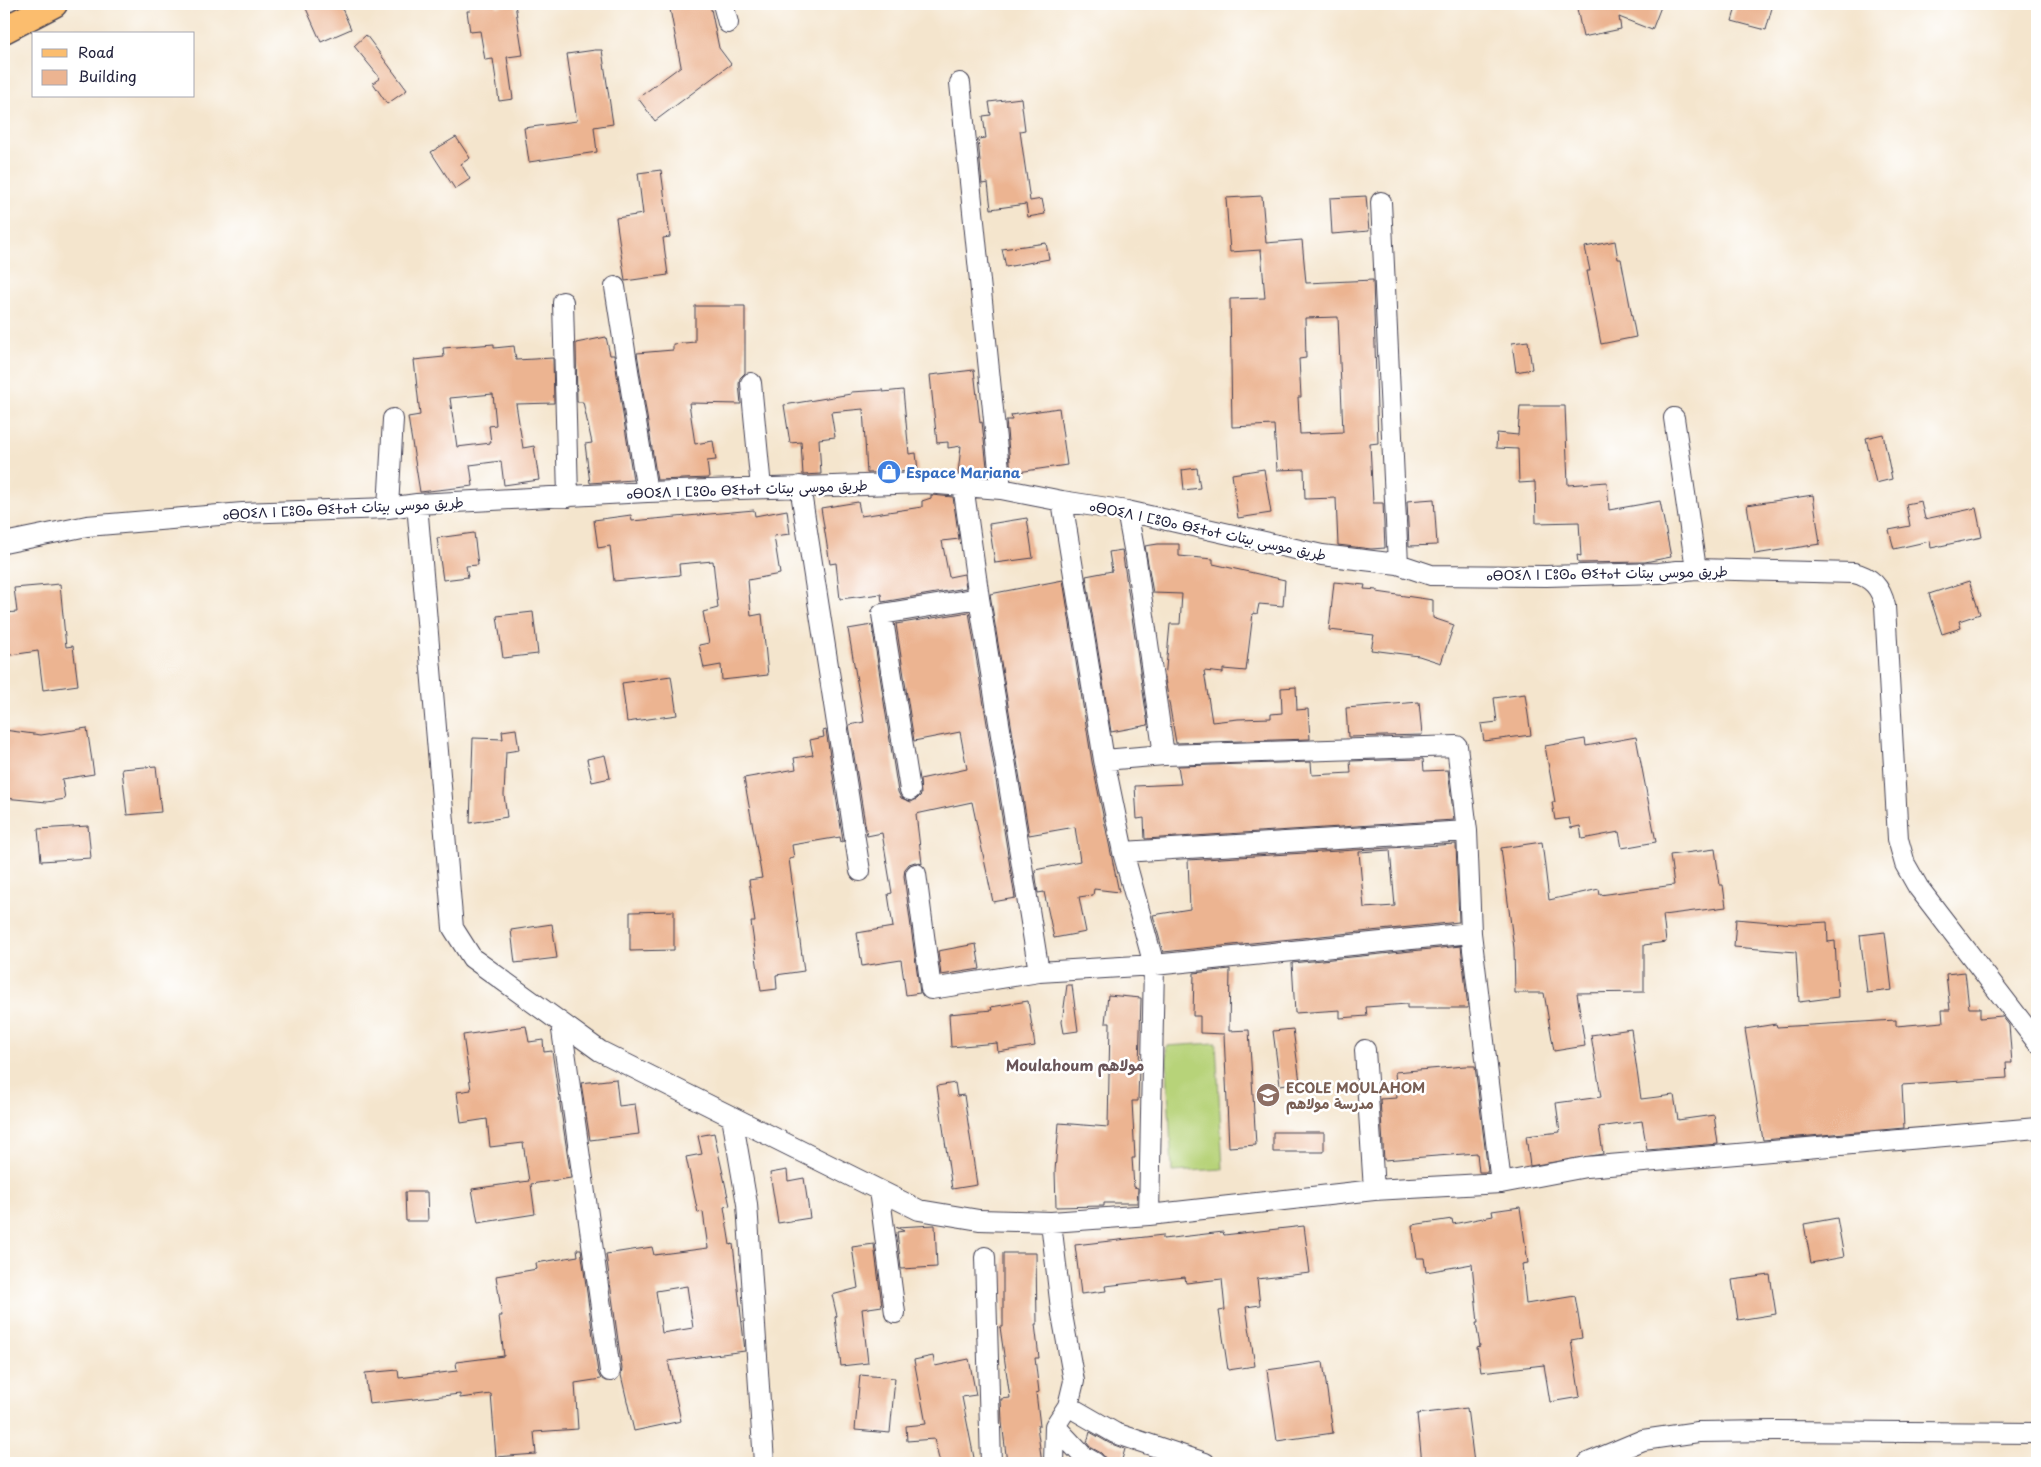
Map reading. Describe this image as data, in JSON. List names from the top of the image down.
{
  "streets": {
    "street": ["ⴰⴱⵔⵉⴷ ⵏ ⵎⵓⵙⴰ ⴱⵉⵜⴰⵜ طريق موسى بيتات"]
  },
  "districts": ["Moulahoum مولاهم"],
  "places": {
    "shop": ["Espace Mariana"],
    "school or university": ["ECOLE MOULAHOM مدرسة مولاهم"]
  },
  "legend": ["Road", "Building"]
}
